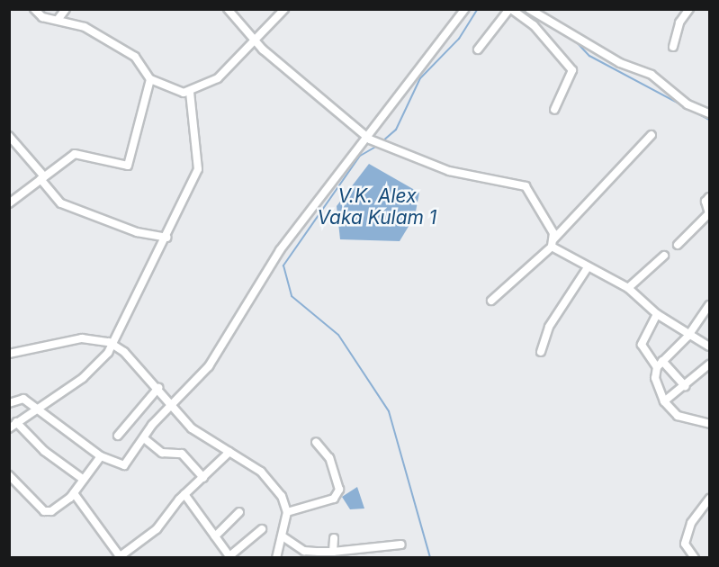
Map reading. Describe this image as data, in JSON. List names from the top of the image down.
{
  "water": ["V.K. Alex Vaka Kulam 1"]
}
